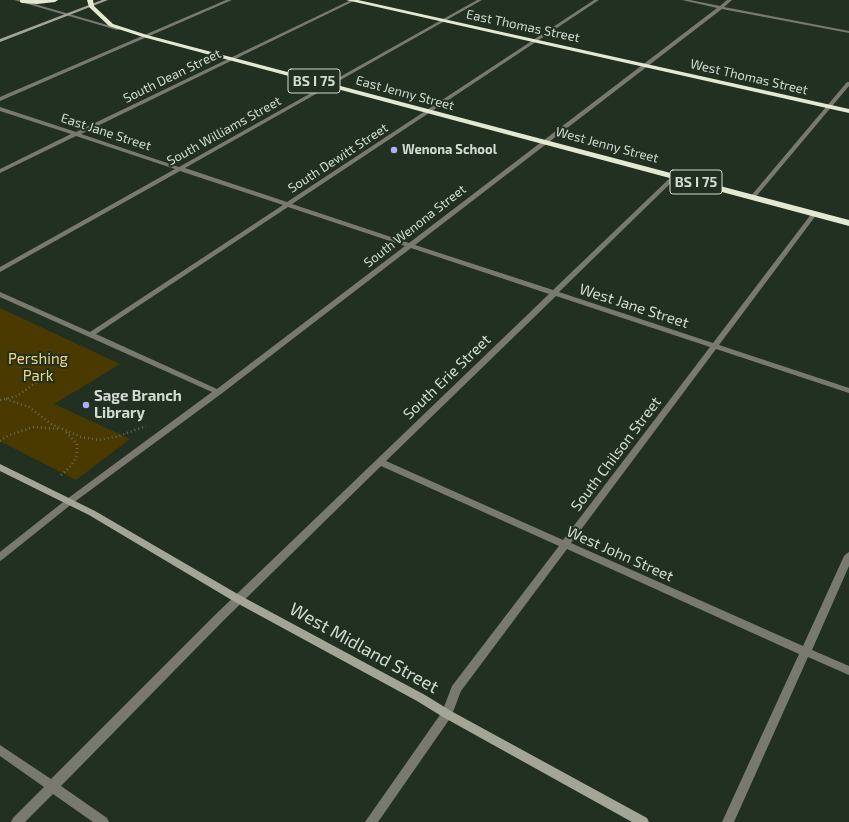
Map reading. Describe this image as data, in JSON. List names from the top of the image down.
{
  "streets": {
    "highway": [
      "East Thomas Street",
      "West Thomas Street",
      "BS I 75",
      "East Jenny Street",
      "West Jenny Street"
    ],
    "main road": ["West Midland Street"],
    "street": [
      "South Dean Street",
      "South Williams Street",
      "East Jane Street",
      "South Dewitt Street",
      "South Wenona Street",
      "West Jane Street",
      "South Erie Street",
      "South Chilson Street",
      "West John Street"
    ]
  },
  "crossings": [
    ["East Thomas Street", "South Dean Street"],
    ["East Thomas Street", "West Thomas Street"],
    ["East Thomas Street", "South Williams Street"],
    ["East Thomas Street", "South Dewitt Street"],
    ["East Thomas Street", "South Wenona Street"],
    ["South Dean Street", "East Jenny Street"],
    ["South Dean Street", "East Jane Street"],
    ["West Thomas Street", "South Wenona Street"],
    ["East Jenny Street", "South Williams Street"],
    ["East Jenny Street", "West Jenny Street"],
    ["East Jenny Street", "South Dewitt Street"],
    ["East Jenny Street", "South Wenona Street"],
    ["South Williams Street", "East Jane Street"],
    ["East Jane Street", "South Dewitt Street"],
    ["East Jane Street", "South Wenona Street"],
    ["East Jane Street", "West Jane Street"],
    ["West Jenny Street", "South Wenona Street"],
    ["West Jenny Street", "South Erie Street"],
    ["West Jenny Street", "South Chilson Street"],
    ["South Wenona Street", "West Jane Street"],
    ["South Wenona Street", "West Midland Street"],
    ["West Jane Street", "South Erie Street"],
    ["West Jane Street", "South Chilson Street"],
    ["South Erie Street", "West John Street"],
    ["South Erie Street", "West Midland Street"],
    ["South Chilson Street", "West John Street"],
    ["South Chilson Street", "West Midland Street"]
  ],
  "parks": ["Pershing Park"],
  "places": ["Wenona School", "Sage Branch Library"]
}
